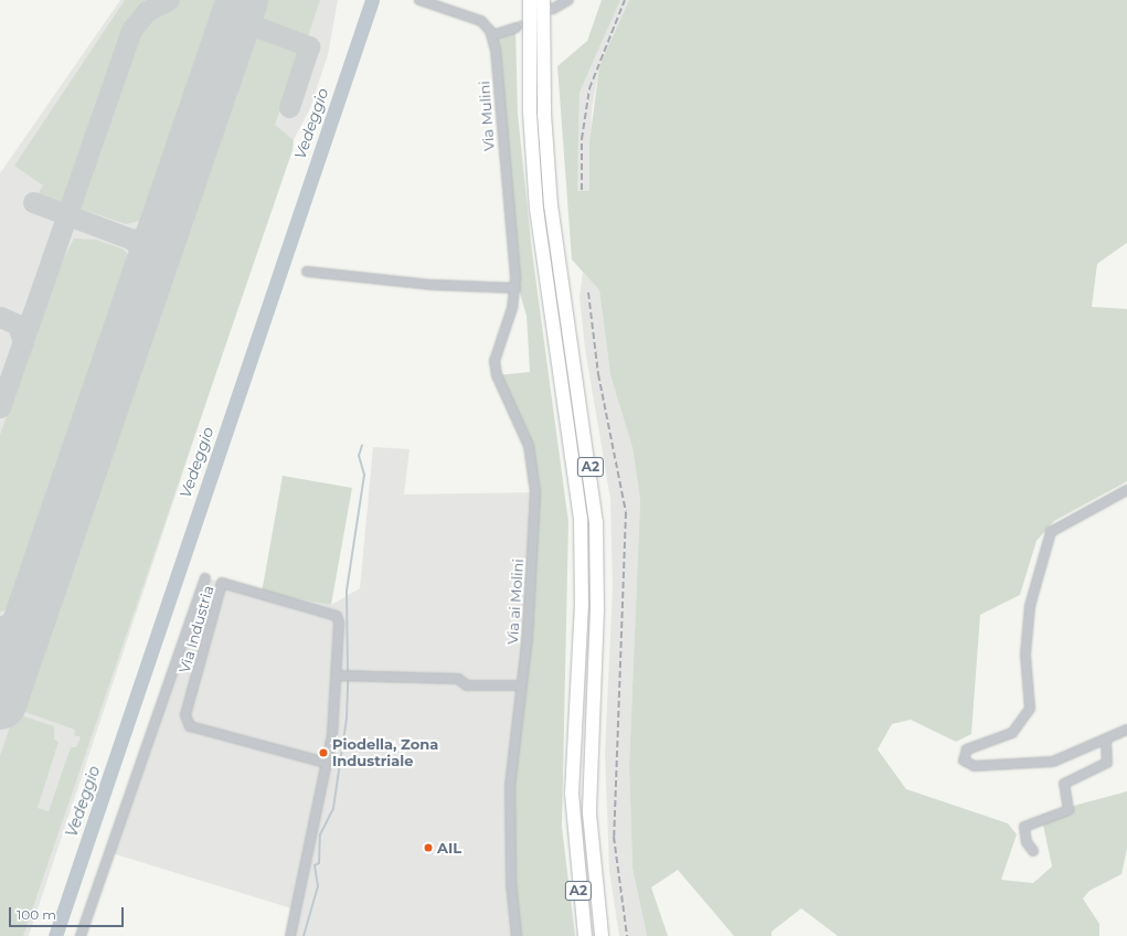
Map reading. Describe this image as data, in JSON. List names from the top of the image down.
{
  "streets": {
    "highway": ["A2"],
    "street": ["Via Mulini", "Via ai Molini", "Via Industria"]
  },
  "crossings": [
    ["Via Mulini", "Via ai Molini"]
  ],
  "water": ["Vedeggio"],
  "places": ["Piodella, Zona Industriale", "AIL"],
  "scale_bar": "100 m"
}
